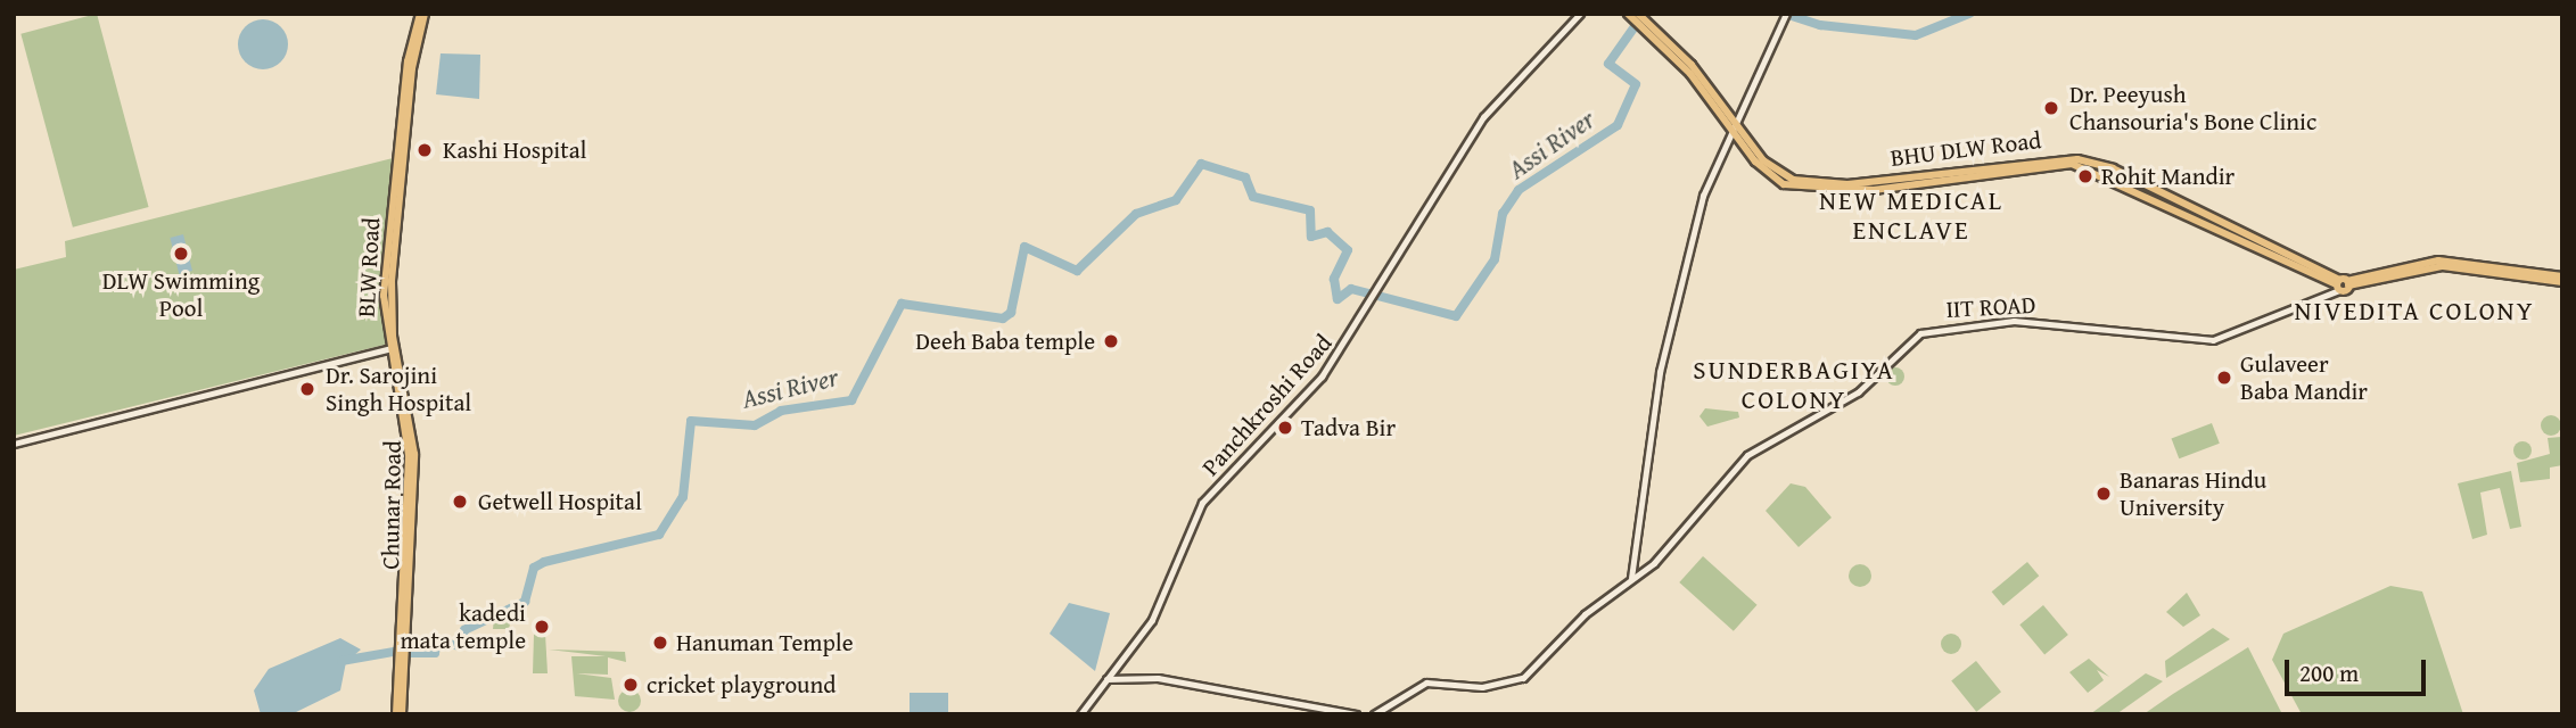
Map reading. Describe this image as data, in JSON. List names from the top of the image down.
{
  "streets": {
    "main road": ["BHU DLW Road", "BLW Road"],
    "street": ["IIT ROAD", "Panchkroshi Road"]
  },
  "crossings": [
    ["BHU DLW Road", "IIT ROAD"]
  ],
  "districts": ["NEW MEDICAL ENCLAVE", "NIVEDITA COLONY", "SUNDERBAGIYA COLONY"],
  "water": ["Assi River"],
  "places": [
    "Dr. Peeyush Chansouria's Bone Clinic",
    "Kashi Hospital",
    "Rohit Mandir",
    "DLW Swimming Pool",
    "Deeh Baba temple",
    "Gulaveer Baba Mandir",
    "Dr. Sarojini Singh Hospital",
    "Tadva Bir",
    "Banaras Hindu University",
    "Getwell Hospital",
    "kadedi mata temple",
    "Hanuman Temple",
    "cricket playground"
  ],
  "scale_bar": "200 m"
}
